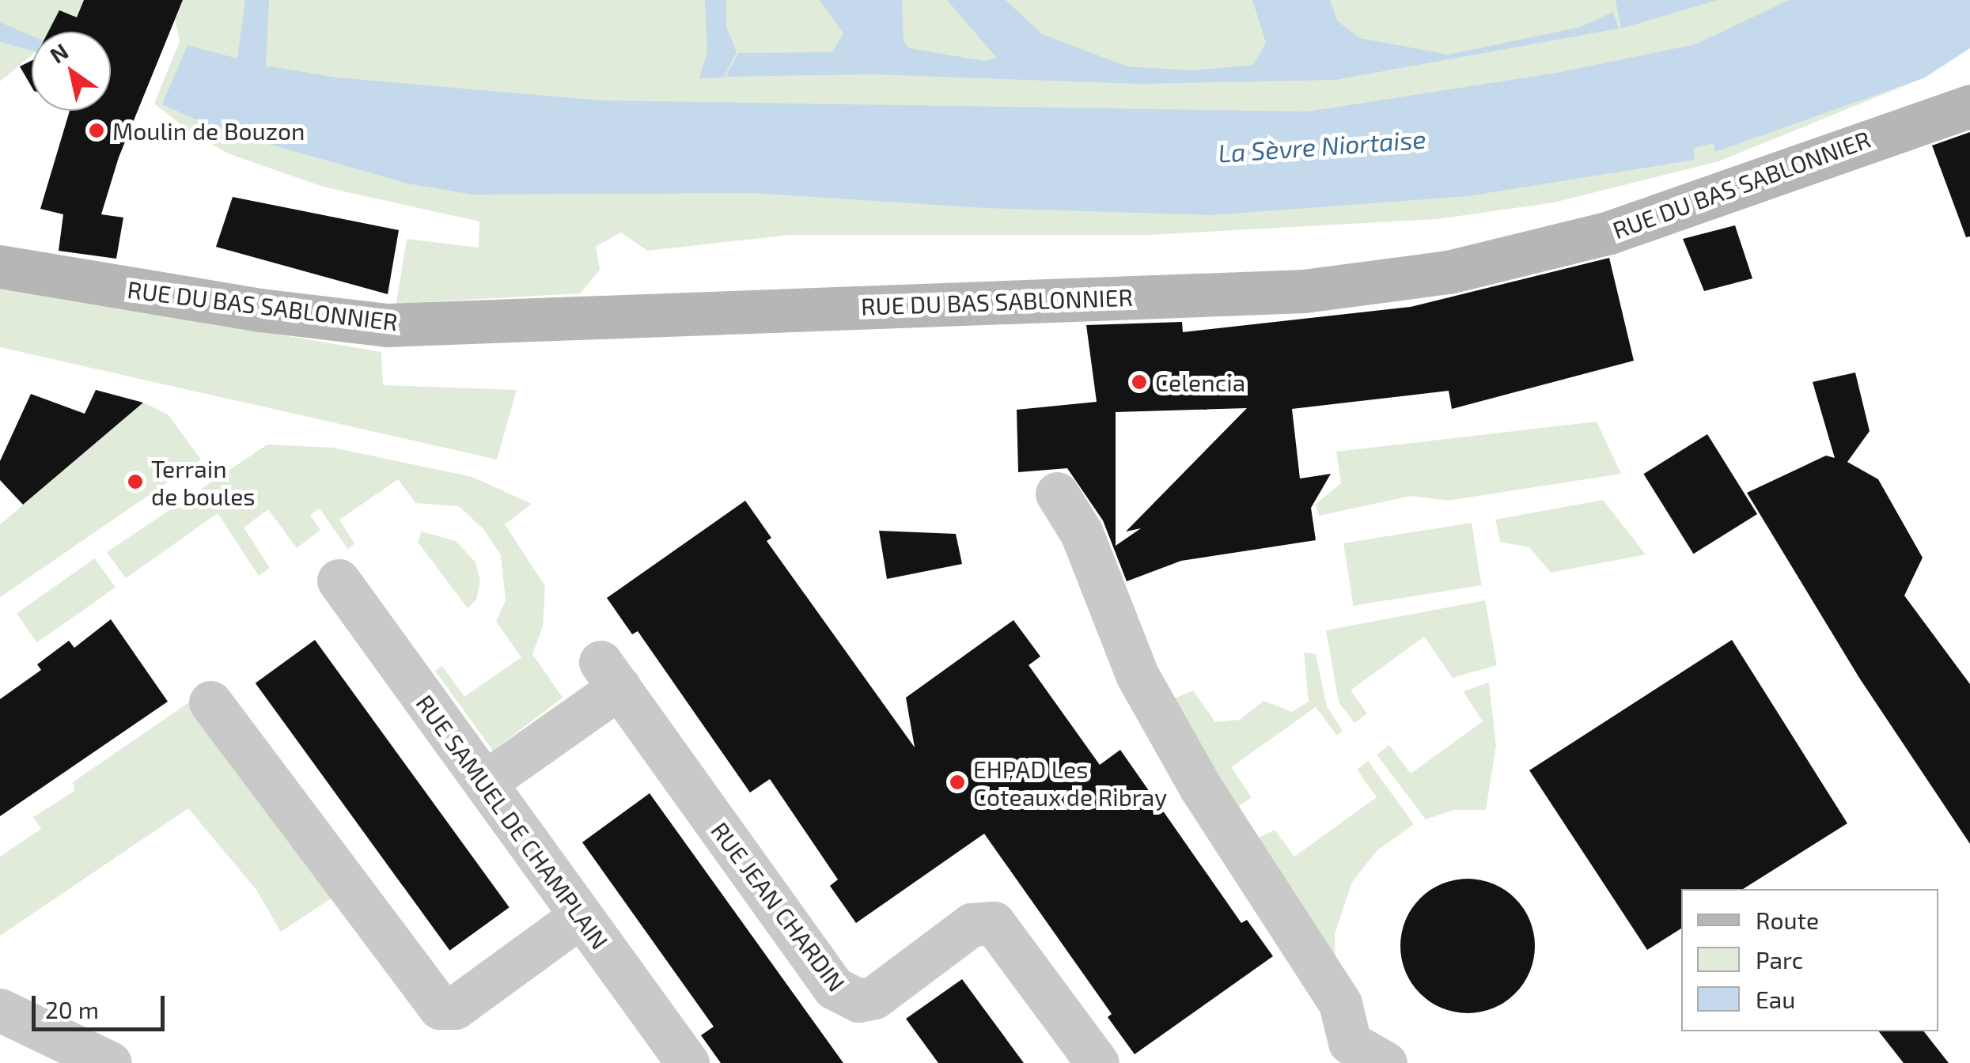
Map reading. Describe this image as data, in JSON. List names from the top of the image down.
{
  "streets": {
    "street": ["RUE DU BAS SABLONNIER", "RUE SAMUEL DE CHAMPLAIN", "RUE JEAN CHARDIN"]
  },
  "crossings": [
    ["RUE SAMUEL DE CHAMPLAIN", "RUE JEAN CHARDIN"]
  ],
  "water": ["La Sèvre Niortaise"],
  "places": [
    "Moulin de Bouzon",
    "Celencia",
    "Terrain de boules",
    "EHPAD Les Coteaux de Ribray"
  ],
  "legend": ["Route", "Parc", "Eau"],
  "scale_bar": "20 m",
  "north": "top left"
}
